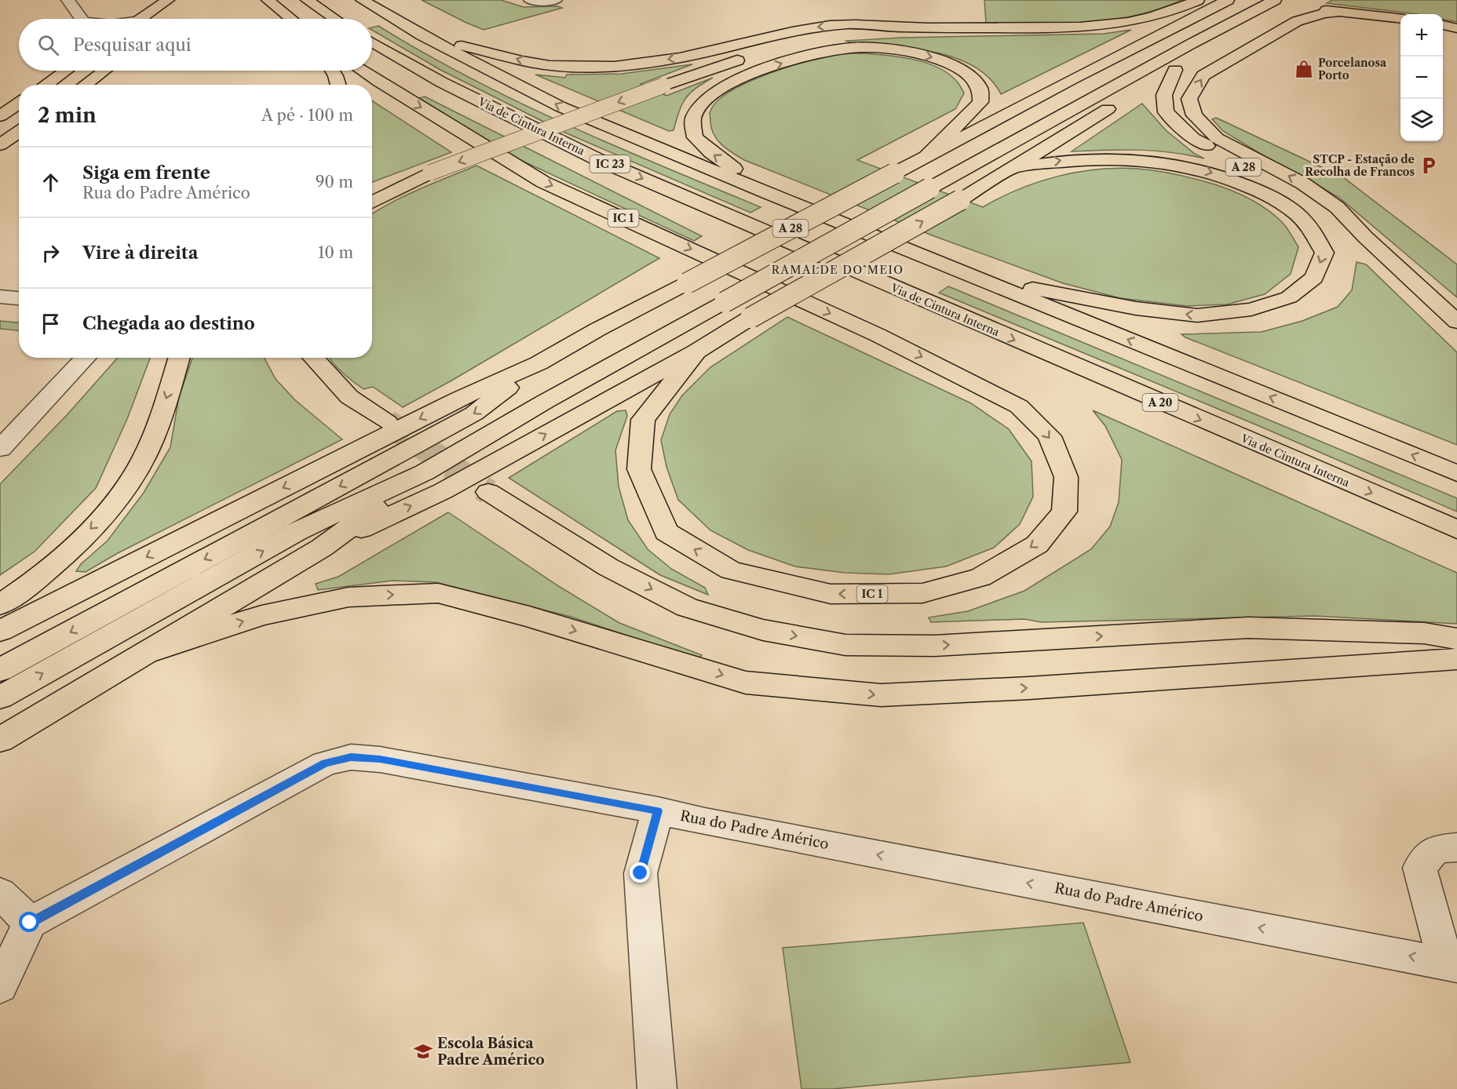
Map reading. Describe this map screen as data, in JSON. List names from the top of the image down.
{
  "streets": {
    "main road": [
      "Via de Cintura Interna",
      "IC 23",
      "A 28",
      "IC 1",
      "A 20"
    ],
    "street": ["Rua do Padre Américo"]
  },
  "one_way": ["Rua do Padre Américo"],
  "districts": ["RAMALDE DO MEIO"],
  "places": {
    "shop": ["Porcelanosa Porto"],
    "parking": ["STCP - Estação de Recolha de Francos"],
    "school or university": ["Escola Básica Padre Américo"]
  },
  "page": {
    "map_buttons": ["+", "−"],
    "search": "Pesquisar aqui",
    "heading": ["2 min", "A pé · 100 m"],
    "list": [
      ["Siga em frente", "Rua do Padre Américo", "90 m"],
      ["Vire à direita", "10 m"],
      "Chegada ao destino"
    ]
  }
}
